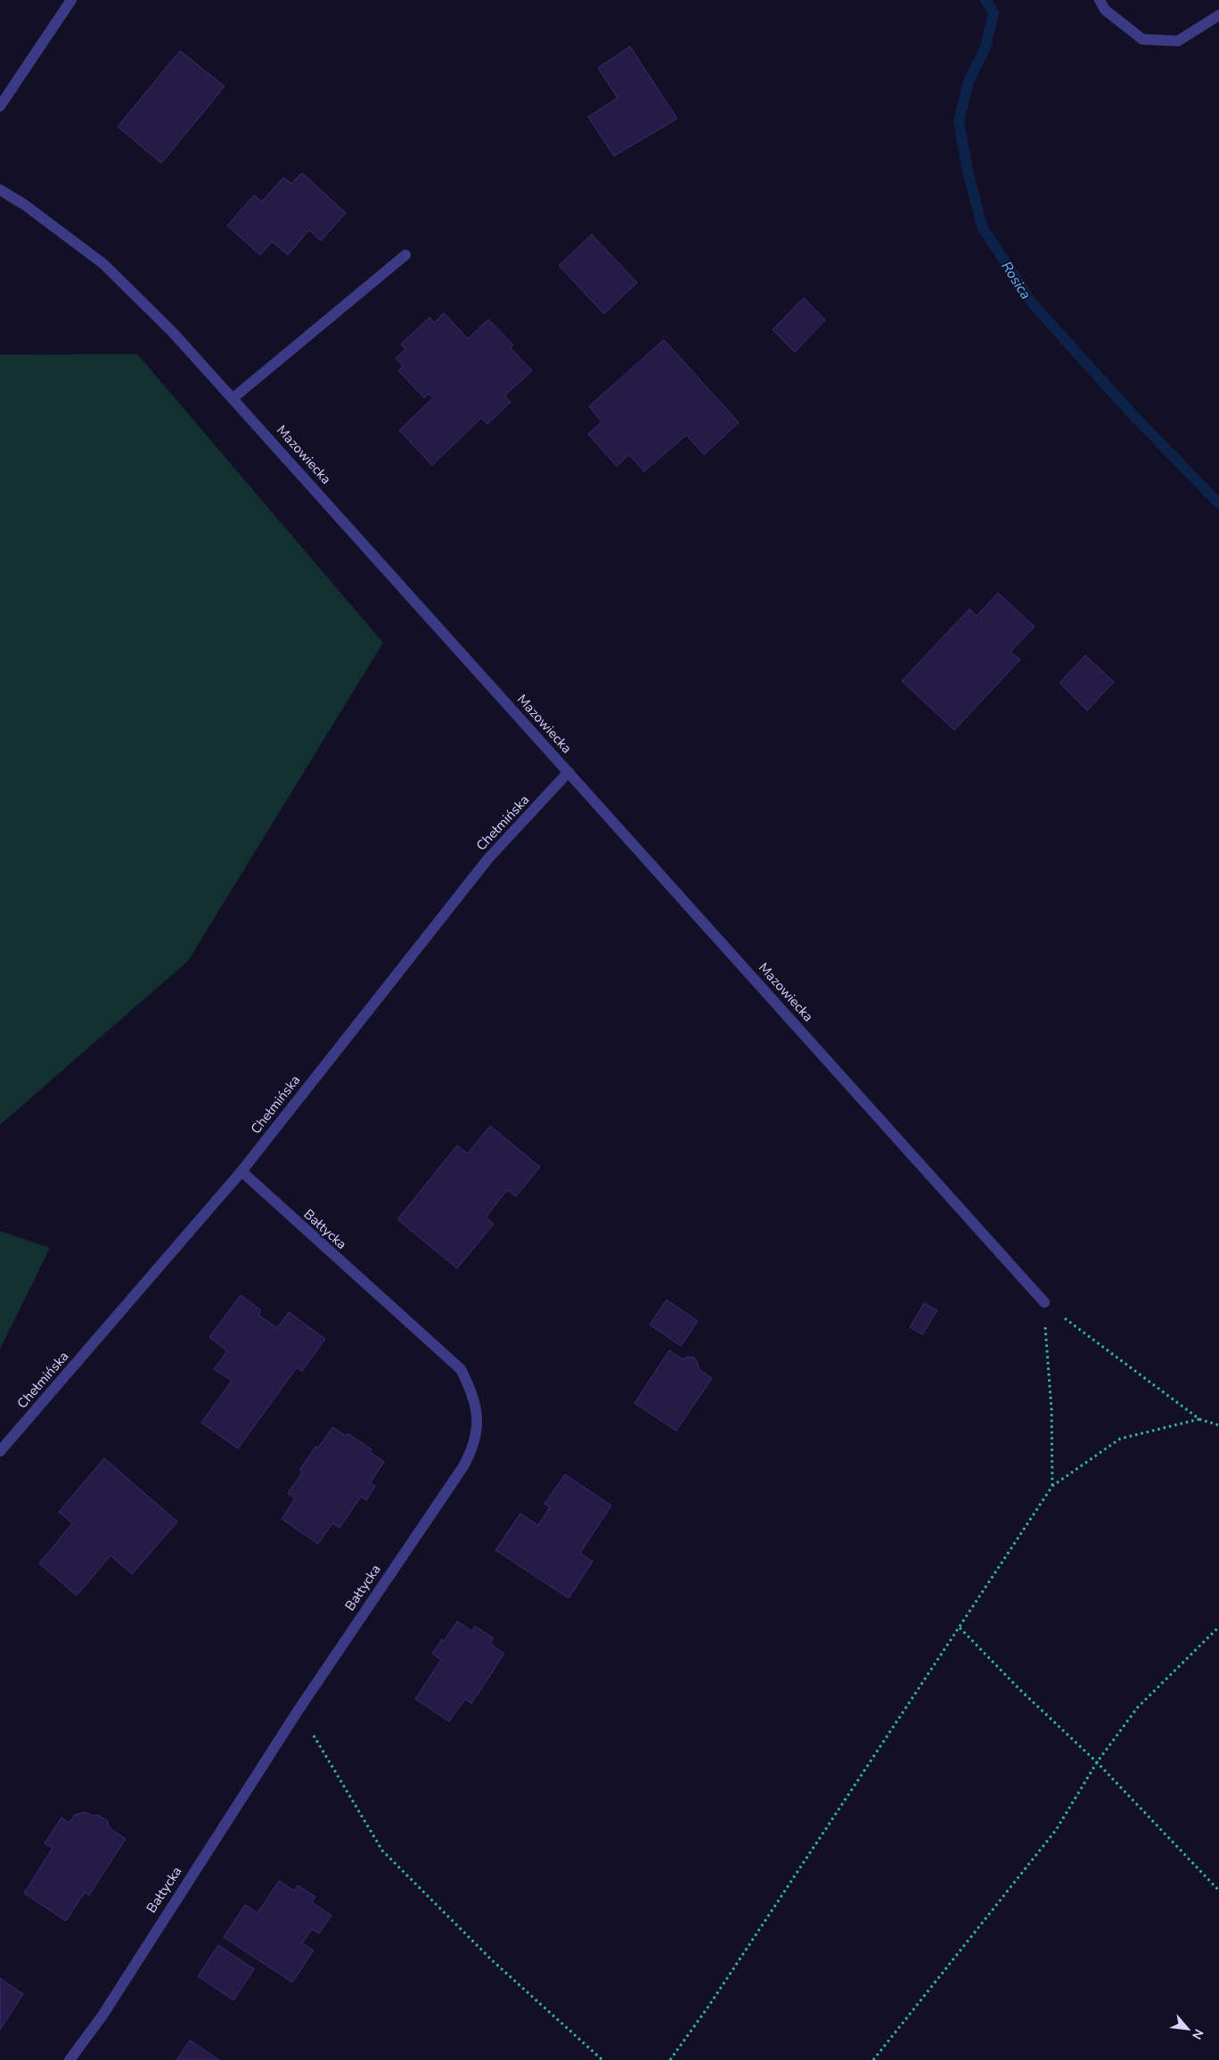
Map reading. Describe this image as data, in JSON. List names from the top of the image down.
{
  "streets": {
    "street": ["Mazowiecka", "Chełmińska", "Bałtycka"]
  },
  "crossings": [
    ["Mazowiecka", "Chełmińska"],
    ["Chełmińska", "Bałtycka"]
  ],
  "water": ["Rosica"],
  "north": "bottom right"
}
